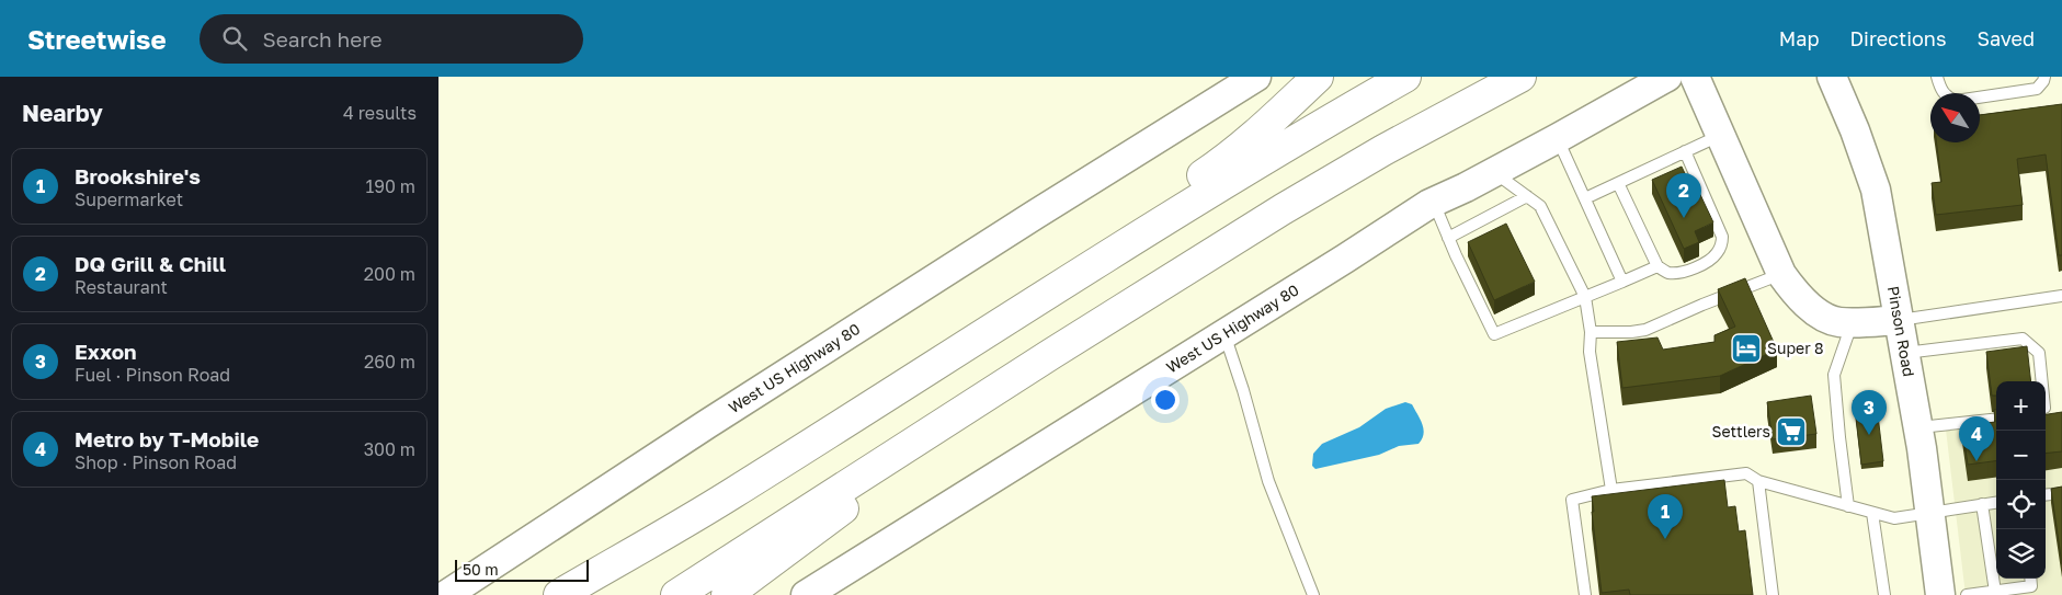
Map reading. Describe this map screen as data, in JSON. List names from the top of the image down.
{
  "streets": {
    "main road": ["West US Highway 80", "Pinson Road"]
  },
  "places": {
    "hotel": ["Super 8"],
    "supermarket": ["Settlers"]
  },
  "scale_bar": "50 m",
  "north": "top left",
  "page": {
    "header": "Streetwise",
    "search": "Search here",
    "nav": ["Map", "Directions", "Saved"],
    "heading": ["Nearby", "4 results"],
    "list": [
      {
        "mark": "1",
        "name": "Brookshire's",
        "note": "Supermarket",
        "value": "190 m"
      },
      {
        "mark": "2",
        "name": "DQ Grill & Chill",
        "note": "Restaurant",
        "value": "200 m"
      },
      {
        "mark": "3",
        "name": "Exxon",
        "note": "Fuel · Pinson Road",
        "value": "260 m"
      },
      {
        "mark": "4",
        "name": "Metro by T-Mobile",
        "note": "Shop · Pinson Road",
        "value": "300 m"
      }
    ],
    "pins": [
      "2",
      "3",
      "4",
      "1"
    ],
    "map_buttons": ["+", "−"],
    "scale": "50 m"
  }
}
